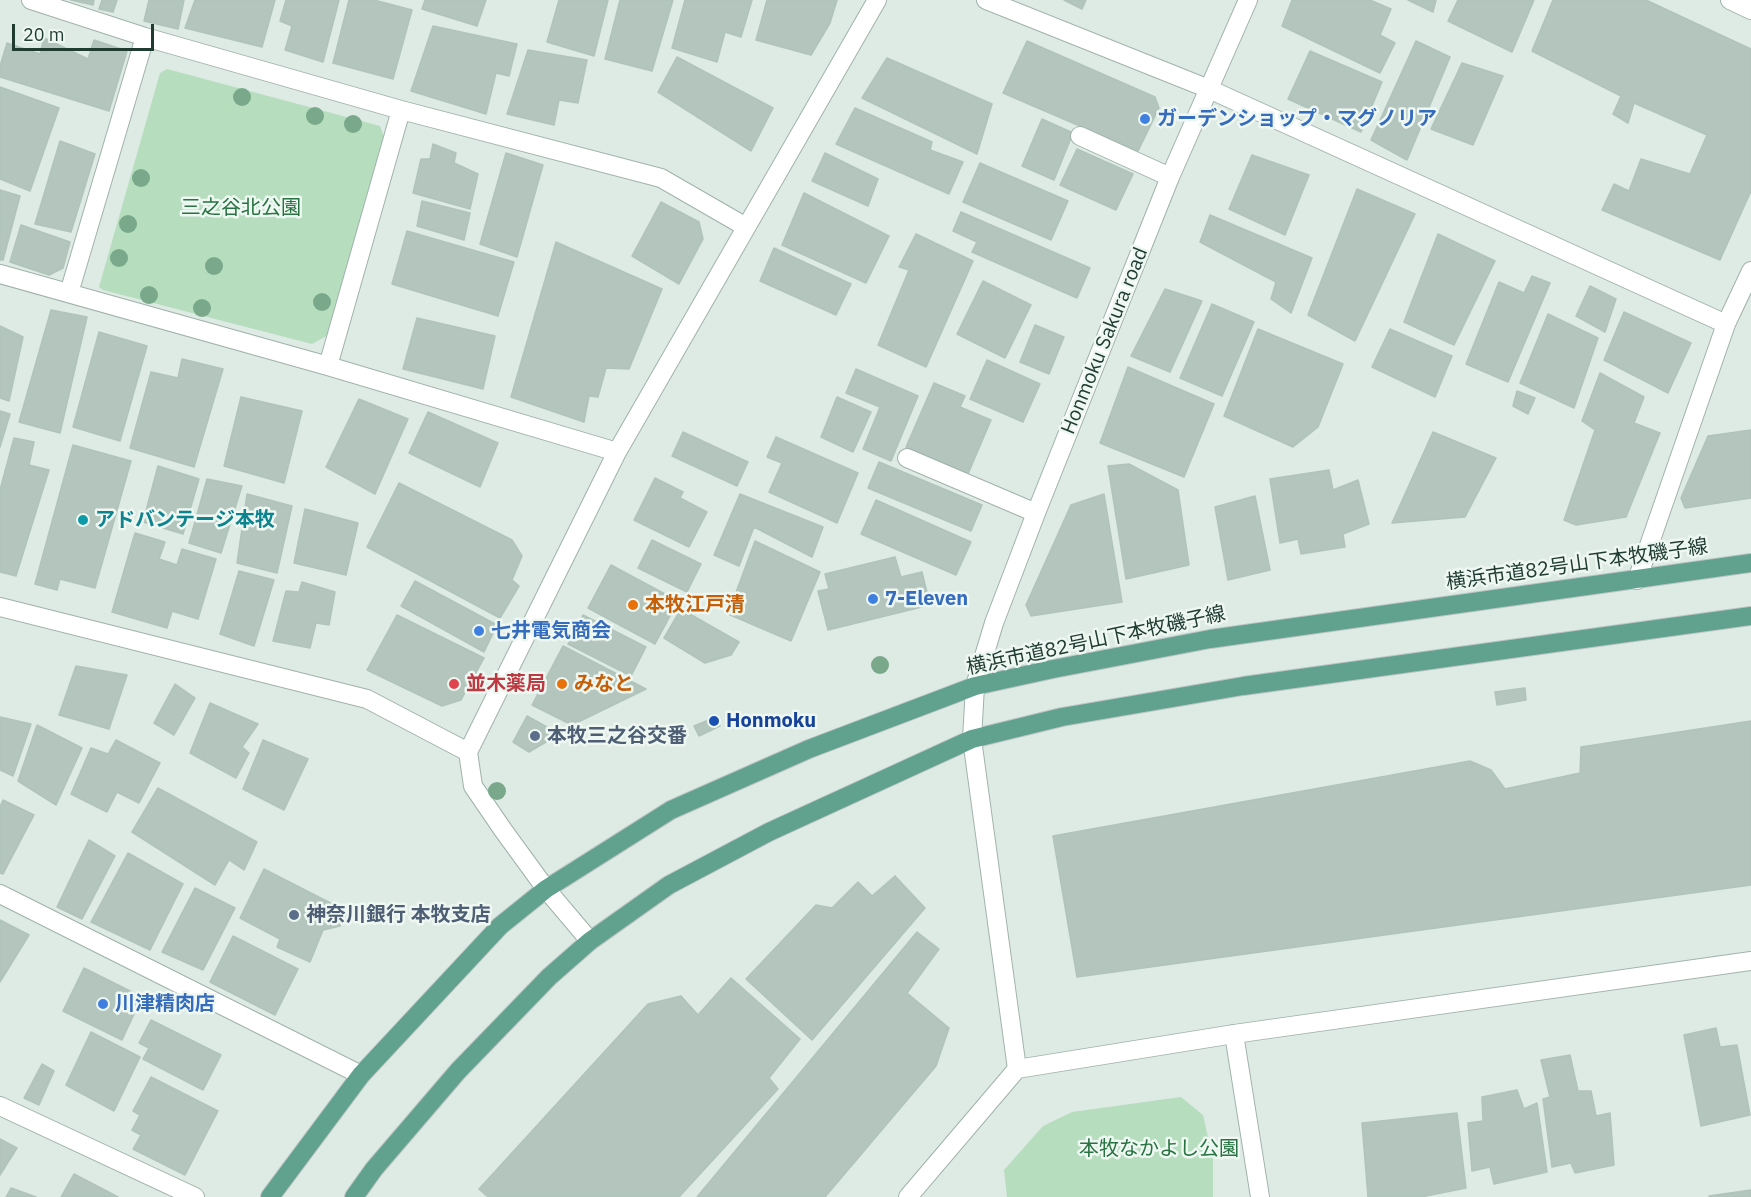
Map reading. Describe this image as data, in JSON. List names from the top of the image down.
{
  "streets": {
    "main road": ["横浜市道82号山下本牧磯子線"],
    "street": ["Honmoku Sakura road"]
  },
  "crossings": [
    ["Honmoku Sakura road", "横浜市道82号山下本牧磯子線"]
  ],
  "parks": ["三之谷北公園", "本牧なかよし公園"],
  "places": [
    "ガーデンショップ・マグノリア",
    "アドバンテージ本牧",
    "7-Eleven",
    "本牧江戸清",
    "七井電気商会",
    "並木薬局",
    "みなと",
    "Honmoku",
    "本牧三之谷交番",
    "神奈川銀行 本牧支店",
    "川津精肉店"
  ],
  "scale_bar": "20 m"
}
